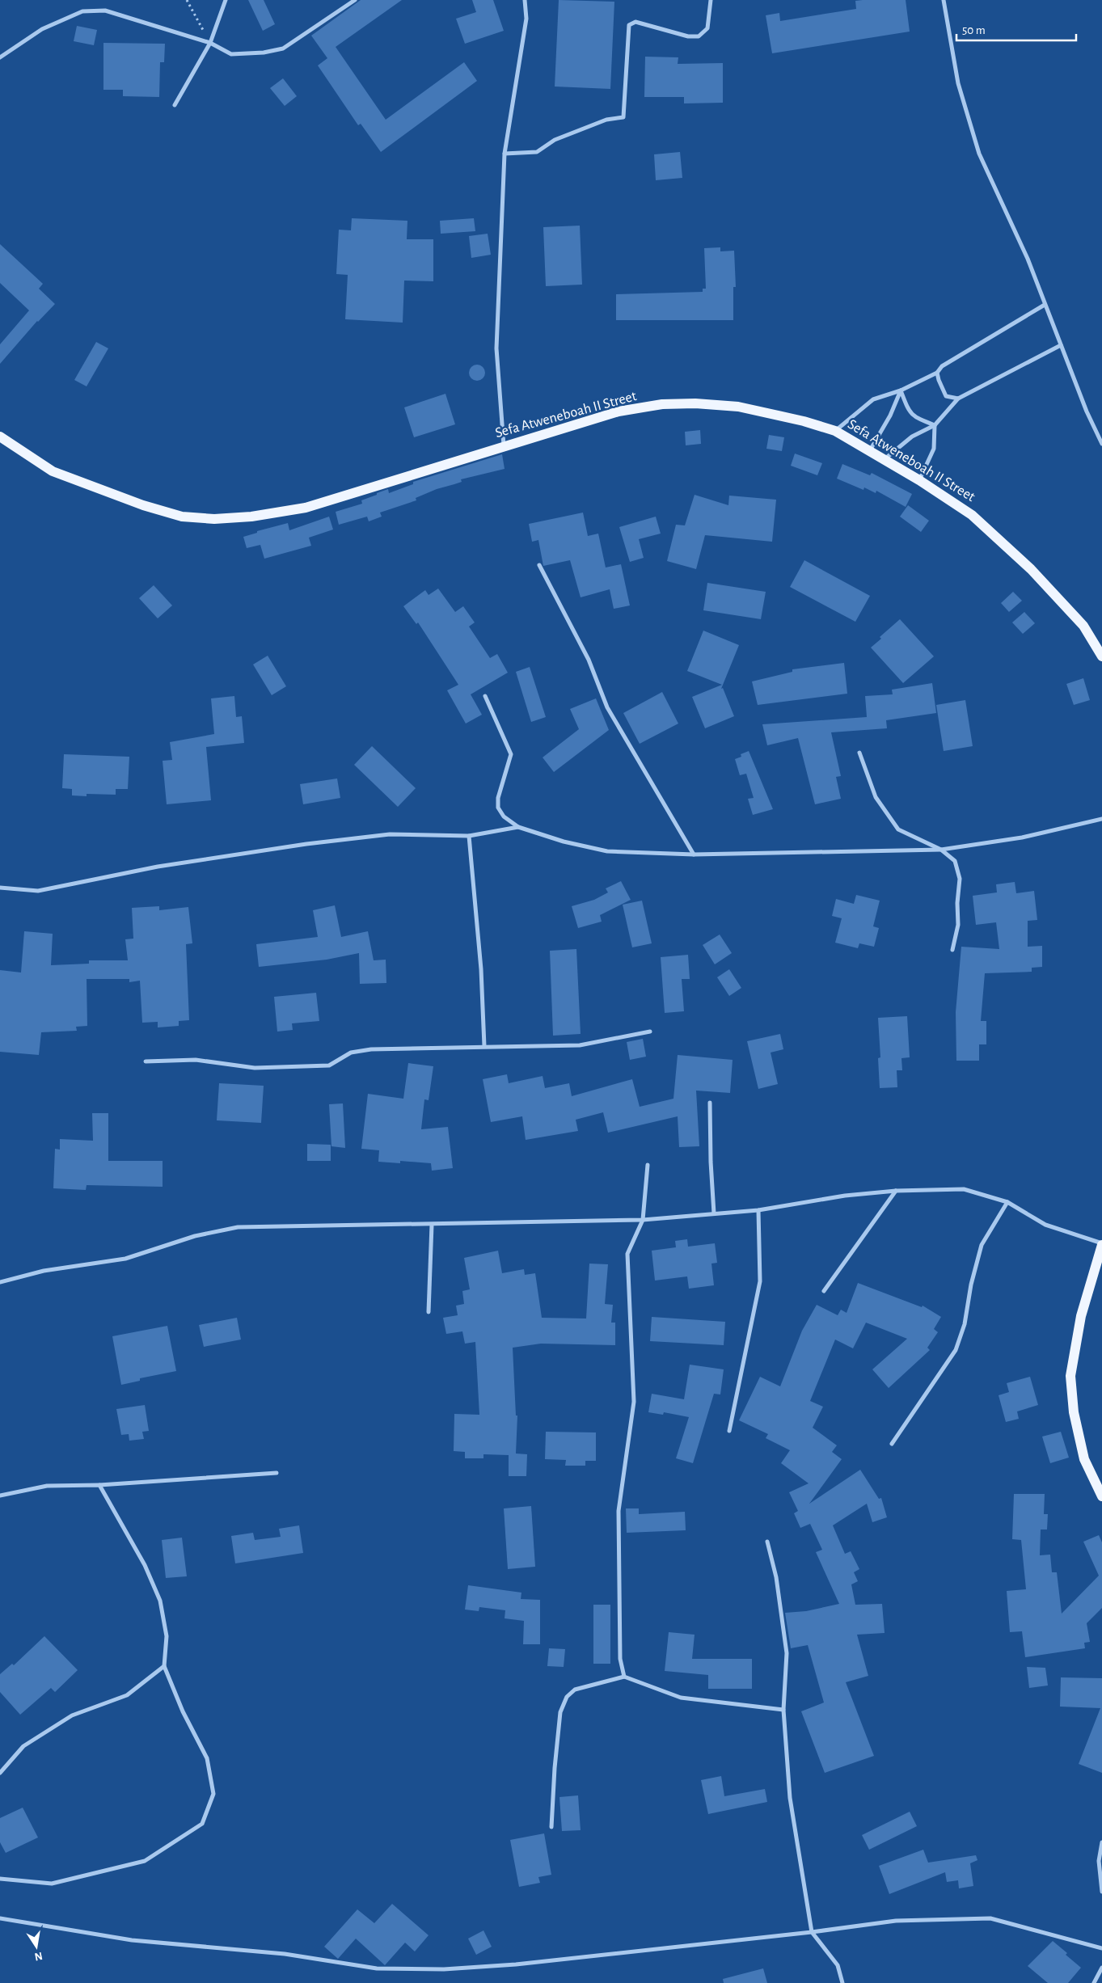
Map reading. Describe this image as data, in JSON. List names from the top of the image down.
{
  "streets": {
    "main road": ["Sefa Atweneboah II Street"]
  },
  "scale_bar": "50 m",
  "north": "bottom"
}
